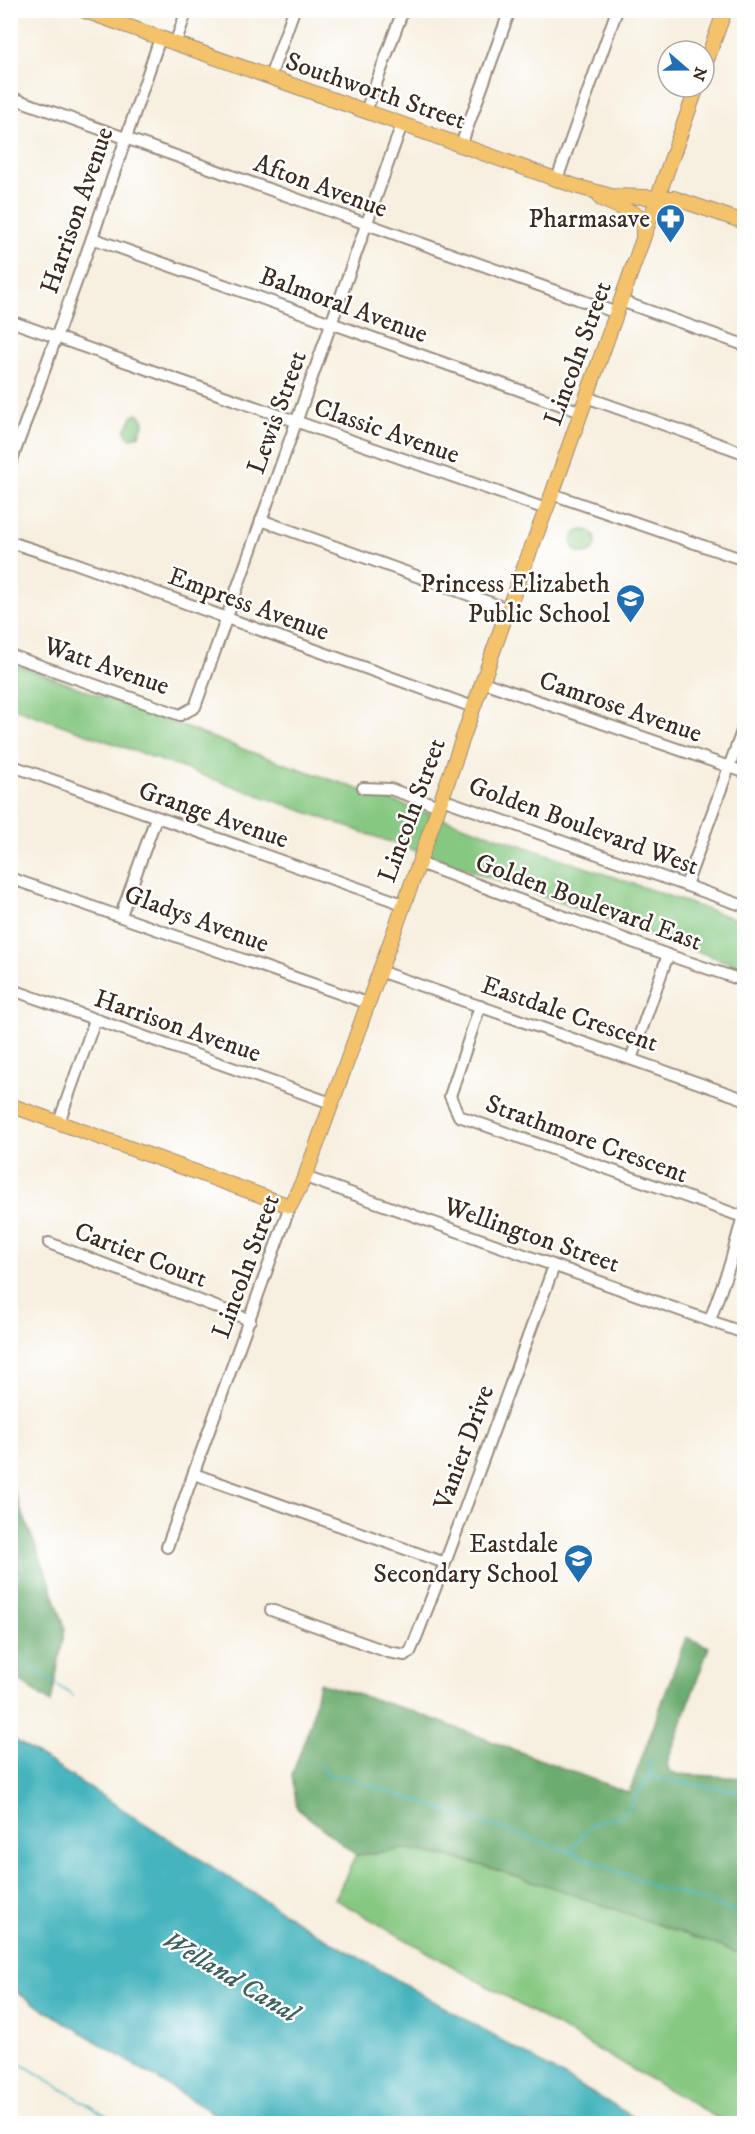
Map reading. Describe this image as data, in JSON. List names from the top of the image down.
{
  "streets": {
    "main road": ["Southworth Street", "Lincoln Street"],
    "street": [
      "Afton Avenue",
      "Harrison Avenue",
      "Balmoral Avenue",
      "Lewis Street",
      "Classic Avenue",
      "Empress Avenue",
      "Watt Avenue",
      "Camrose Avenue",
      "Grange Avenue",
      "Golden Boulevard West",
      "Golden Boulevard East",
      "Gladys Avenue",
      "Eastdale Crescent",
      "Strathmore Crescent",
      "Wellington Street",
      "Cartier Court",
      "Vanier Drive"
    ]
  },
  "crossings": [
    ["Southworth Street", "Harrison Avenue"],
    ["Southworth Street", "Lincoln Street"],
    ["Southworth Street", "Lewis Street"],
    ["Afton Avenue", "Harrison Avenue"],
    ["Afton Avenue", "Lincoln Street"],
    ["Afton Avenue", "Lewis Street"],
    ["Harrison Avenue", "Balmoral Avenue"],
    ["Harrison Avenue", "Lincoln Street"],
    ["Harrison Avenue", "Classic Avenue"],
    ["Balmoral Avenue", "Lincoln Street"],
    ["Balmoral Avenue", "Lewis Street"],
    ["Lincoln Street", "Classic Avenue"],
    ["Lincoln Street", "Empress Avenue"],
    ["Lincoln Street", "Camrose Avenue"],
    ["Lincoln Street", "Grange Avenue"],
    ["Lincoln Street", "Golden Boulevard West"],
    ["Lincoln Street", "Golden Boulevard East"],
    ["Lincoln Street", "Gladys Avenue"],
    ["Lincoln Street", "Eastdale Crescent"],
    ["Lincoln Street", "Wellington Street"],
    ["Lincoln Street", "Cartier Court"],
    ["Lewis Street", "Classic Avenue"],
    ["Lewis Street", "Empress Avenue"],
    ["Lewis Street", "Watt Avenue"],
    ["Eastdale Crescent", "Strathmore Crescent"],
    ["Wellington Street", "Vanier Drive"]
  ],
  "water": ["Welland Canal"],
  "places": {
    "pharmacy": ["Pharmasave"],
    "school or university": ["Princess Elizabeth Public School", "Eastdale Secondary School"]
  },
  "north": "right"
}
